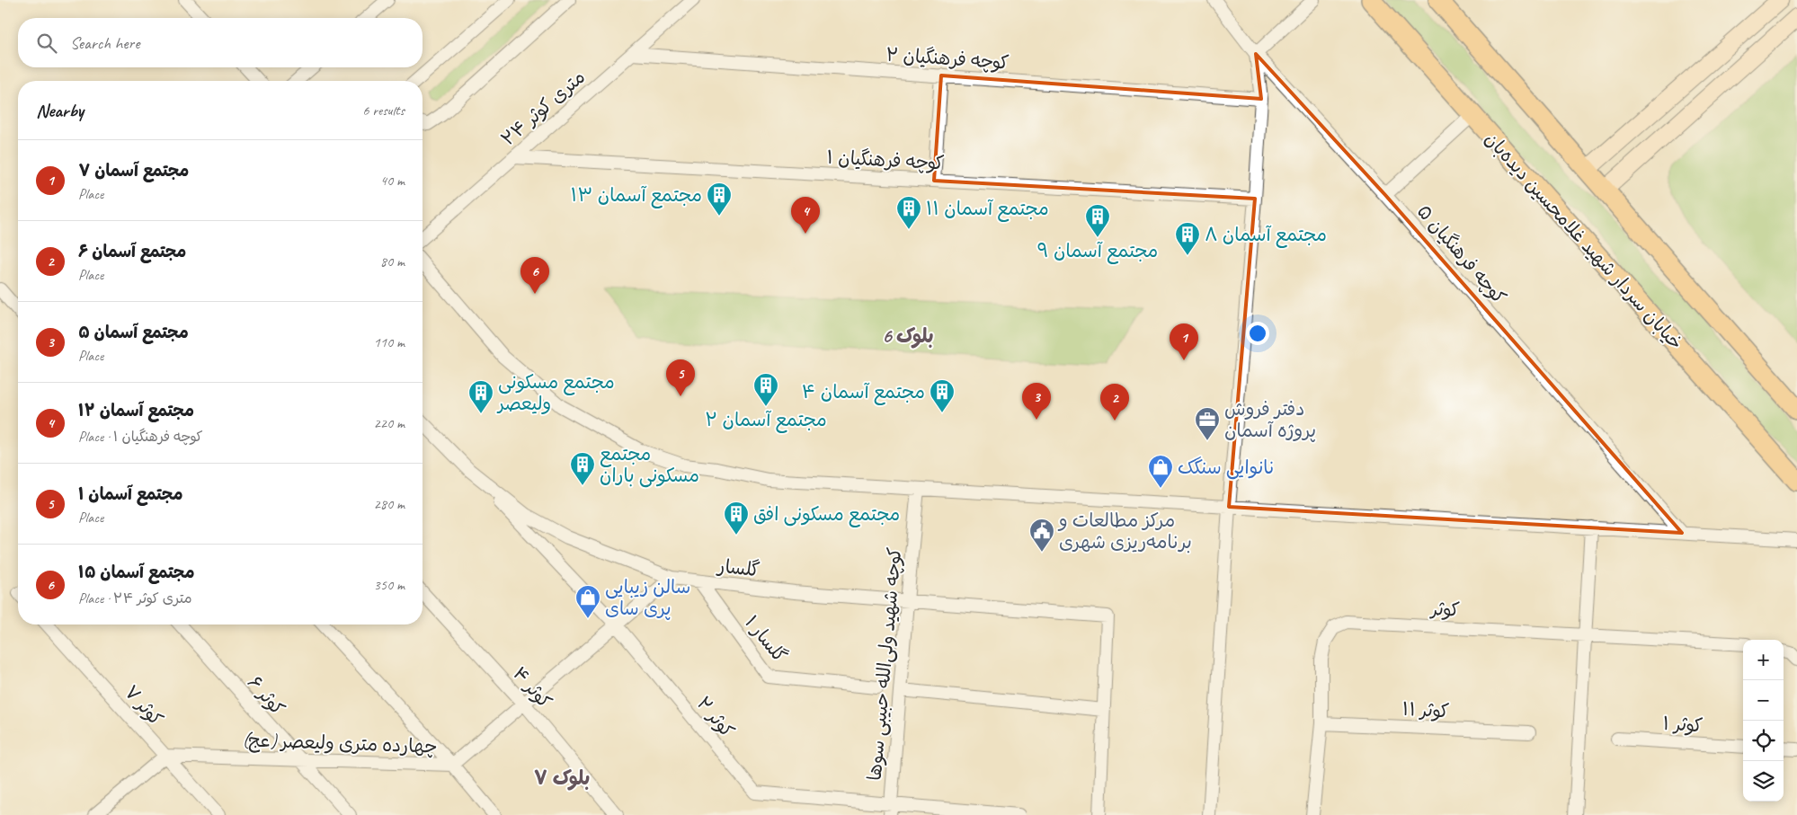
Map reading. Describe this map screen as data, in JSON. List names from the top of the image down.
{
  "streets": {
    "main road": ["خیابان سردار شهید غلامحسین دیده‌بان"],
    "street": [
      "کوچه فرهنگیان ۲",
      "۲۴ متری کوثر",
      "کوچه فرهنگیان ۱",
      "کوچه فرهنگیان ۵",
      "گلسار",
      "کوثر",
      "گلسار ۱",
      "کوچه شهید ولی‌الله حبیبی سوها",
      "کوثر ۴",
      "کوثر ۶",
      "کوثر ۷",
      "کوثر ۱۱",
      "کوثر ۲",
      "کوثر ۱",
      "چهارده متری ولیعصر (عج)"
    ]
  },
  "crossings": [
    ["کوچه فرهنگیان ۲", "۲۴ متری کوثر"],
    ["۲۴ متری کوثر", "کوچه فرهنگیان ۱"],
    ["گلسار", "گلسار ۱"],
    ["گلسار", "کوچه شهید ولی‌الله حبیبی سوها"],
    ["گلسار", "کوثر ۲"],
    ["گلسار", "چهارده متری ولیعصر (عج)"],
    ["کوثر", "کوثر ۱۱"],
    ["کوچه شهید ولی‌الله حبیبی سوها", "کوثر ۲"],
    ["کوثر ۴", "چهارده متری ولیعصر (عج)"],
    ["کوثر ۶", "چهارده متری ولیعصر (عج)"],
    ["کوثر ۷", "چهارده متری ولیعصر (عج)"],
    ["کوثر ۲", "چهارده متری ولیعصر (عج)"]
  ],
  "districts": ["بلوک 6", "بلوک ۷"],
  "places": {
    "building": [
      "مجتمع آسمان ۱۳",
      "مجتمع آسمان ۱۱",
      "مجتمع آسمان ۹",
      "مجتمع آسمان ۸",
      "مجتمع آسمان ۲",
      "مجتمع آسمان ۴",
      "مجتمع مسکونی ولیعصر",
      "مجتمع مسکونی باران",
      "مجتمع مسکونی افق"
    ],
    "office": ["دفتر فروش پروژه آسمان"],
    "shop": ["نانوایی سنگک", "سالن زیبایی پری سای"],
    "public building": ["مرکز مطالعات و برنامه‌ریزی شهری"]
  },
  "page": {
    "search": "Search here",
    "heading": ["Nearby", "6 results"],
    "list": [
      {
        "mark": "1",
        "name": "مجتمع آسمان ۷",
        "note": "Place",
        "value": "40 m"
      },
      {
        "mark": "2",
        "name": "مجتمع آسمان ۶",
        "note": "Place",
        "value": "80 m"
      },
      {
        "mark": "3",
        "name": "مجتمع آسمان ۵",
        "note": "Place",
        "value": "110 m"
      },
      {
        "mark": "4",
        "name": "مجتمع آسمان ۱۲",
        "note": "Place · کوچه فرهنگیان ۱",
        "value": "220 m"
      },
      {
        "mark": "5",
        "name": "مجتمع آسمان ۱",
        "note": "Place",
        "value": "280 m"
      },
      {
        "mark": "6",
        "name": "مجتمع آسمان ۱۵",
        "note": "Place · ۲۴ متری کوثر",
        "value": "350 m"
      }
    ],
    "pins": [
      "4",
      "6",
      "1",
      "5",
      "3",
      "2"
    ],
    "map_buttons": ["+", "−"]
  }
}
